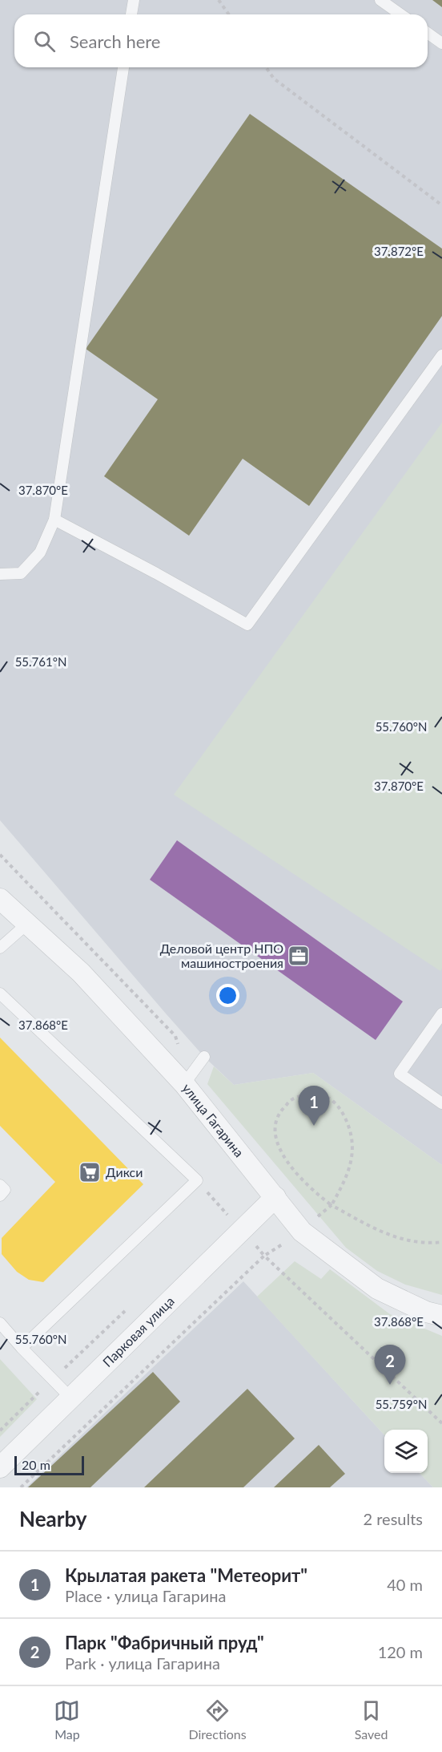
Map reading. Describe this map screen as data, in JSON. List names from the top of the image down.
{
  "streets": {
    "street": ["улица Гагарина", "Парковая улица"]
  },
  "crossings": [
    ["улица Гагарина", "Парковая улица"]
  ],
  "places": {
    "office": ["Деловой центр НПО машиностроения"],
    "supermarket": ["Дикси"]
  },
  "scale_bar": "20 m",
  "page": {
    "search": "Search here",
    "pins": ["1", "2"],
    "scale": "20 m",
    "heading": ["Nearby", "2 results"],
    "list": [
      {
        "mark": "1",
        "name": "Крылатая ракета \"Метеорит\"",
        "note": "Place · улица Гагарина",
        "value": "40 m"
      },
      {
        "mark": "2",
        "name": "Парк \"Фабричный пруд\"",
        "note": "Park · улица Гагарина",
        "value": "120 m"
      }
    ],
    "nav": ["Map", "Directions", "Saved"]
  },
  "coordinates": [
    "37.872°E",
    "37.870°E",
    "55.761°N",
    "55.760°N",
    "37.868°E",
    "55.759°N"
  ]
}
